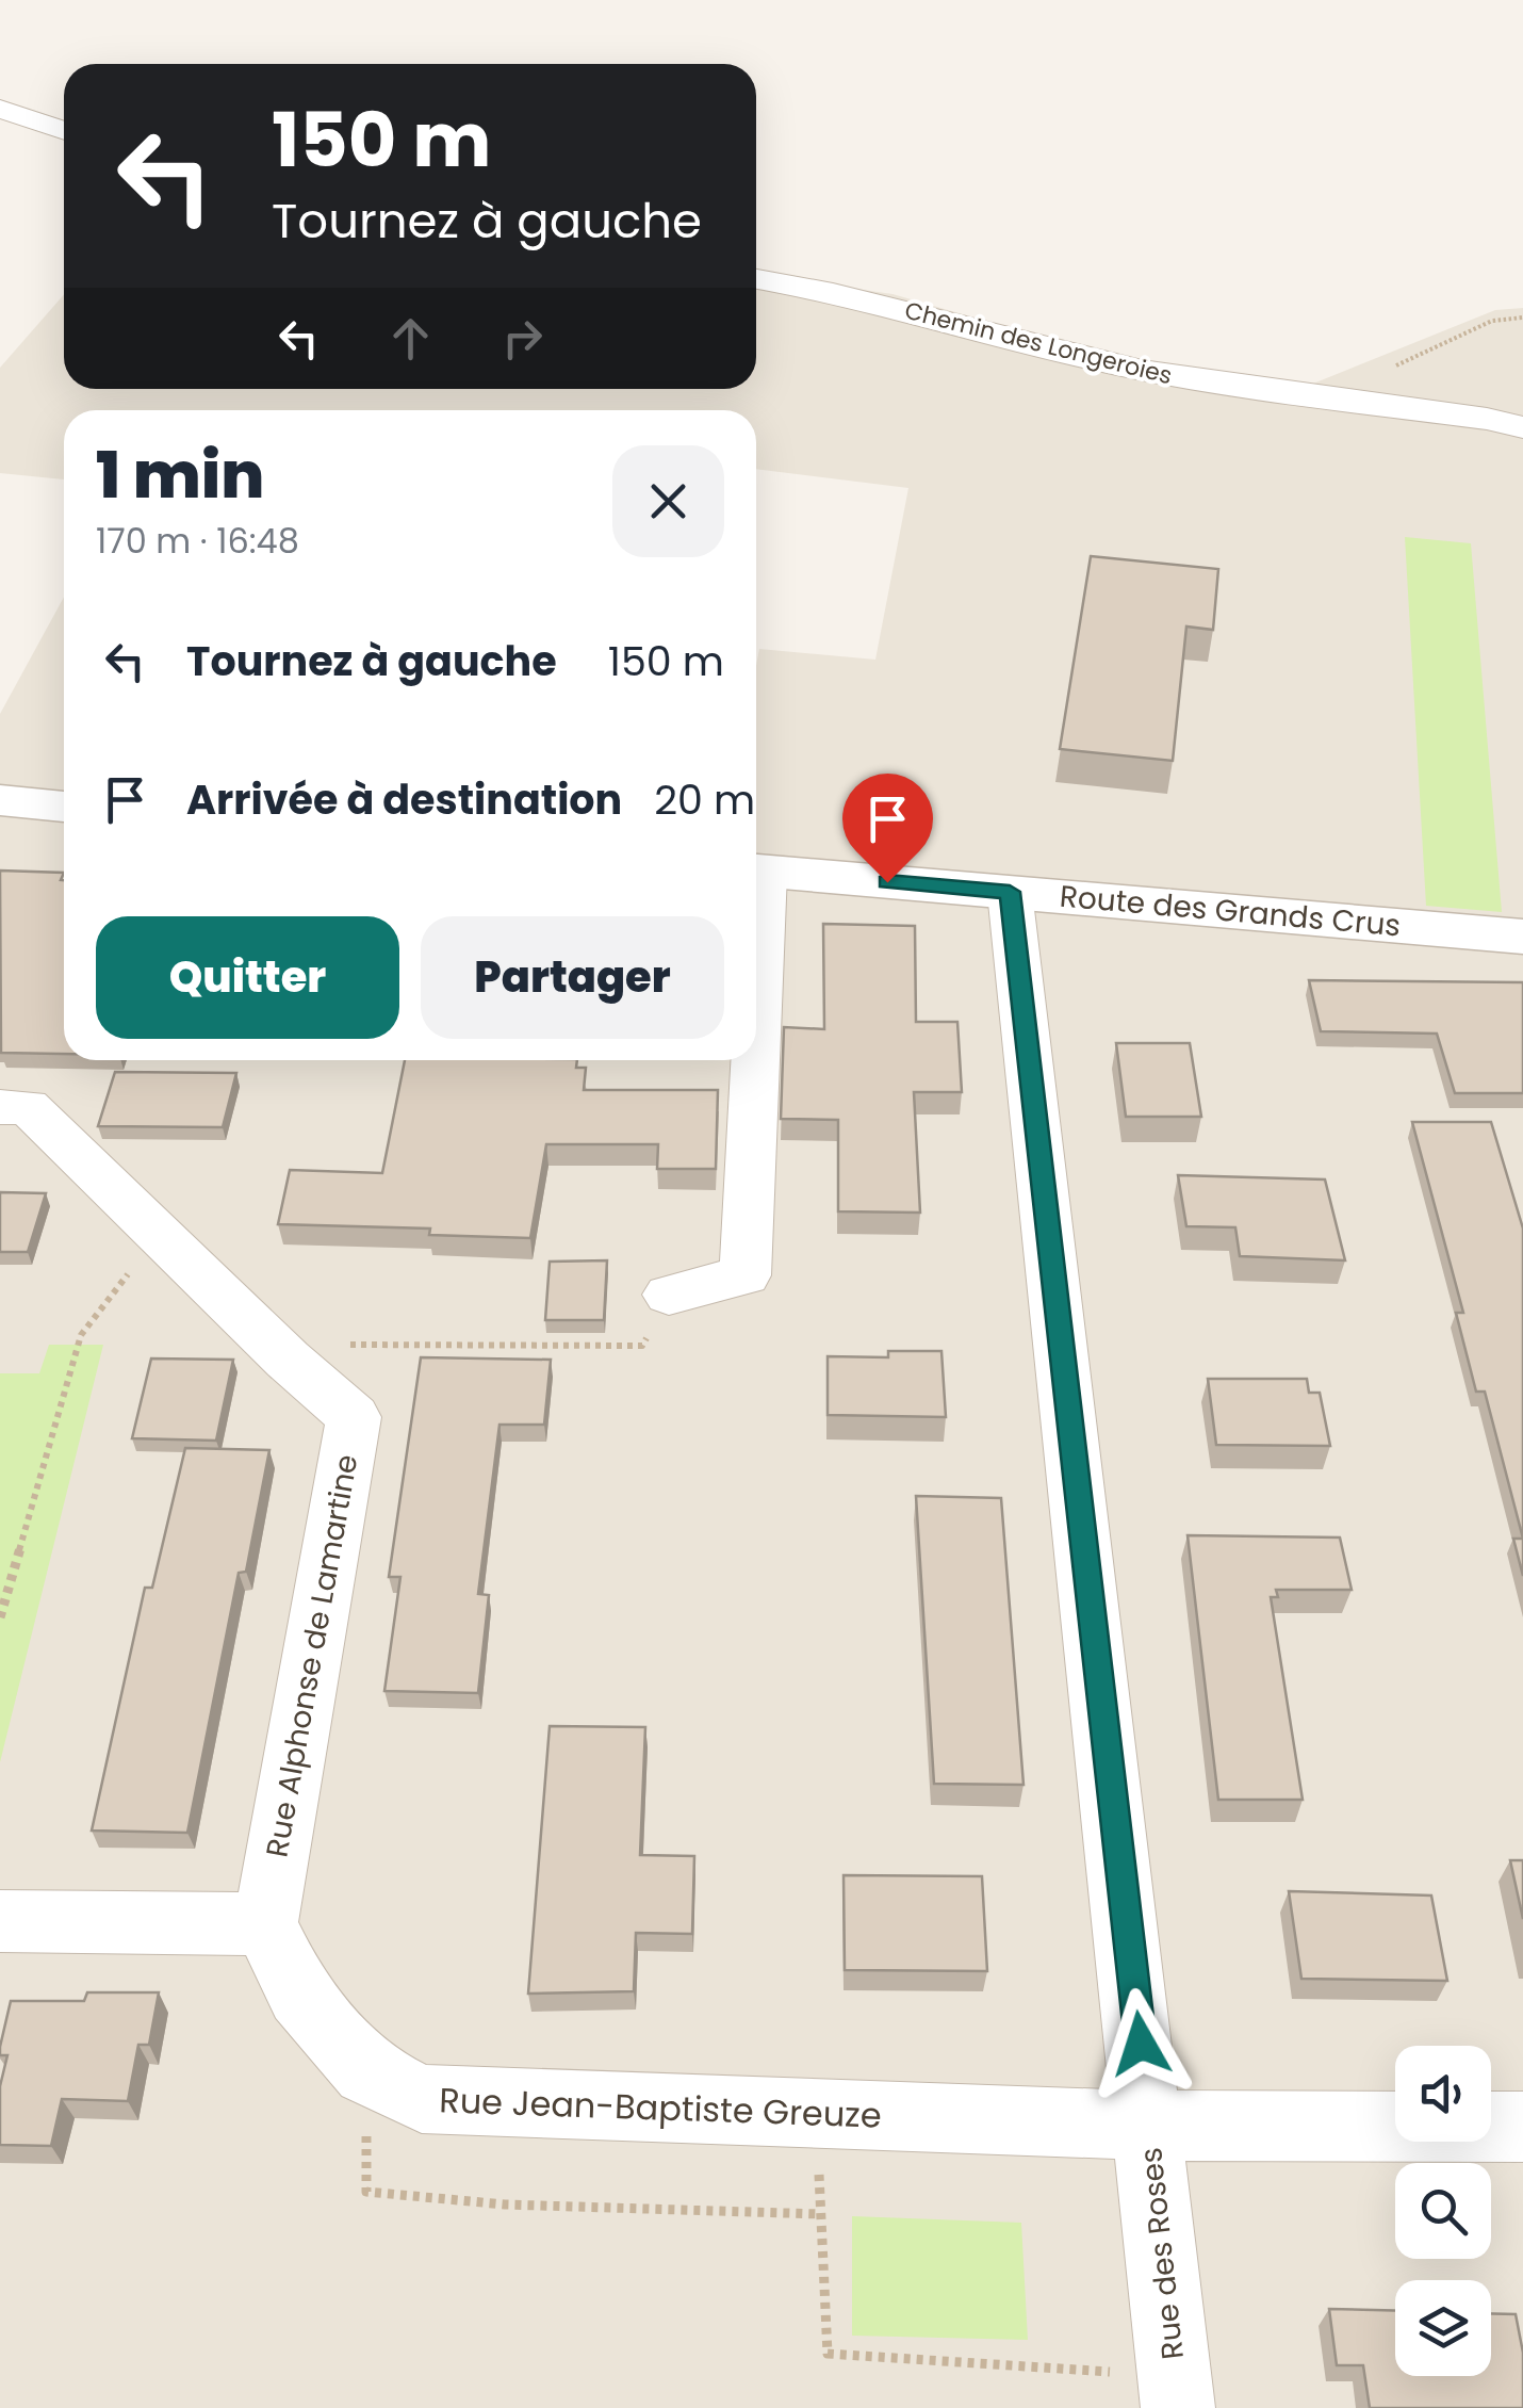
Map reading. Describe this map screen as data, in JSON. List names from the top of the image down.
{
  "streets": {
    "street": [
      "Chemin des Longeroies",
      "Route des Grands Crus",
      "Rue Alphonse de Lamartine",
      "Rue Jean-Baptiste Greuze",
      "Rue des Roses"
    ]
  },
  "crossings": [
    ["Route des Grands Crus", "Rue des Roses"],
    ["Rue Alphonse de Lamartine", "Rue Jean-Baptiste Greuze"],
    ["Rue Jean-Baptiste Greuze", "Rue des Roses"]
  ],
  "page": {
    "turn": ["150 m", "Tournez à gauche"],
    "heading": ["1 min", "170 m · 16:48"],
    "list": [
      {
        "name": "Tournez à gauche",
        "value": "150 m"
      },
      {
        "name": "Arrivée à destination",
        "value": "20 m"
      }
    ],
    "buttons": ["Quitter", "Partager"]
  }
}
